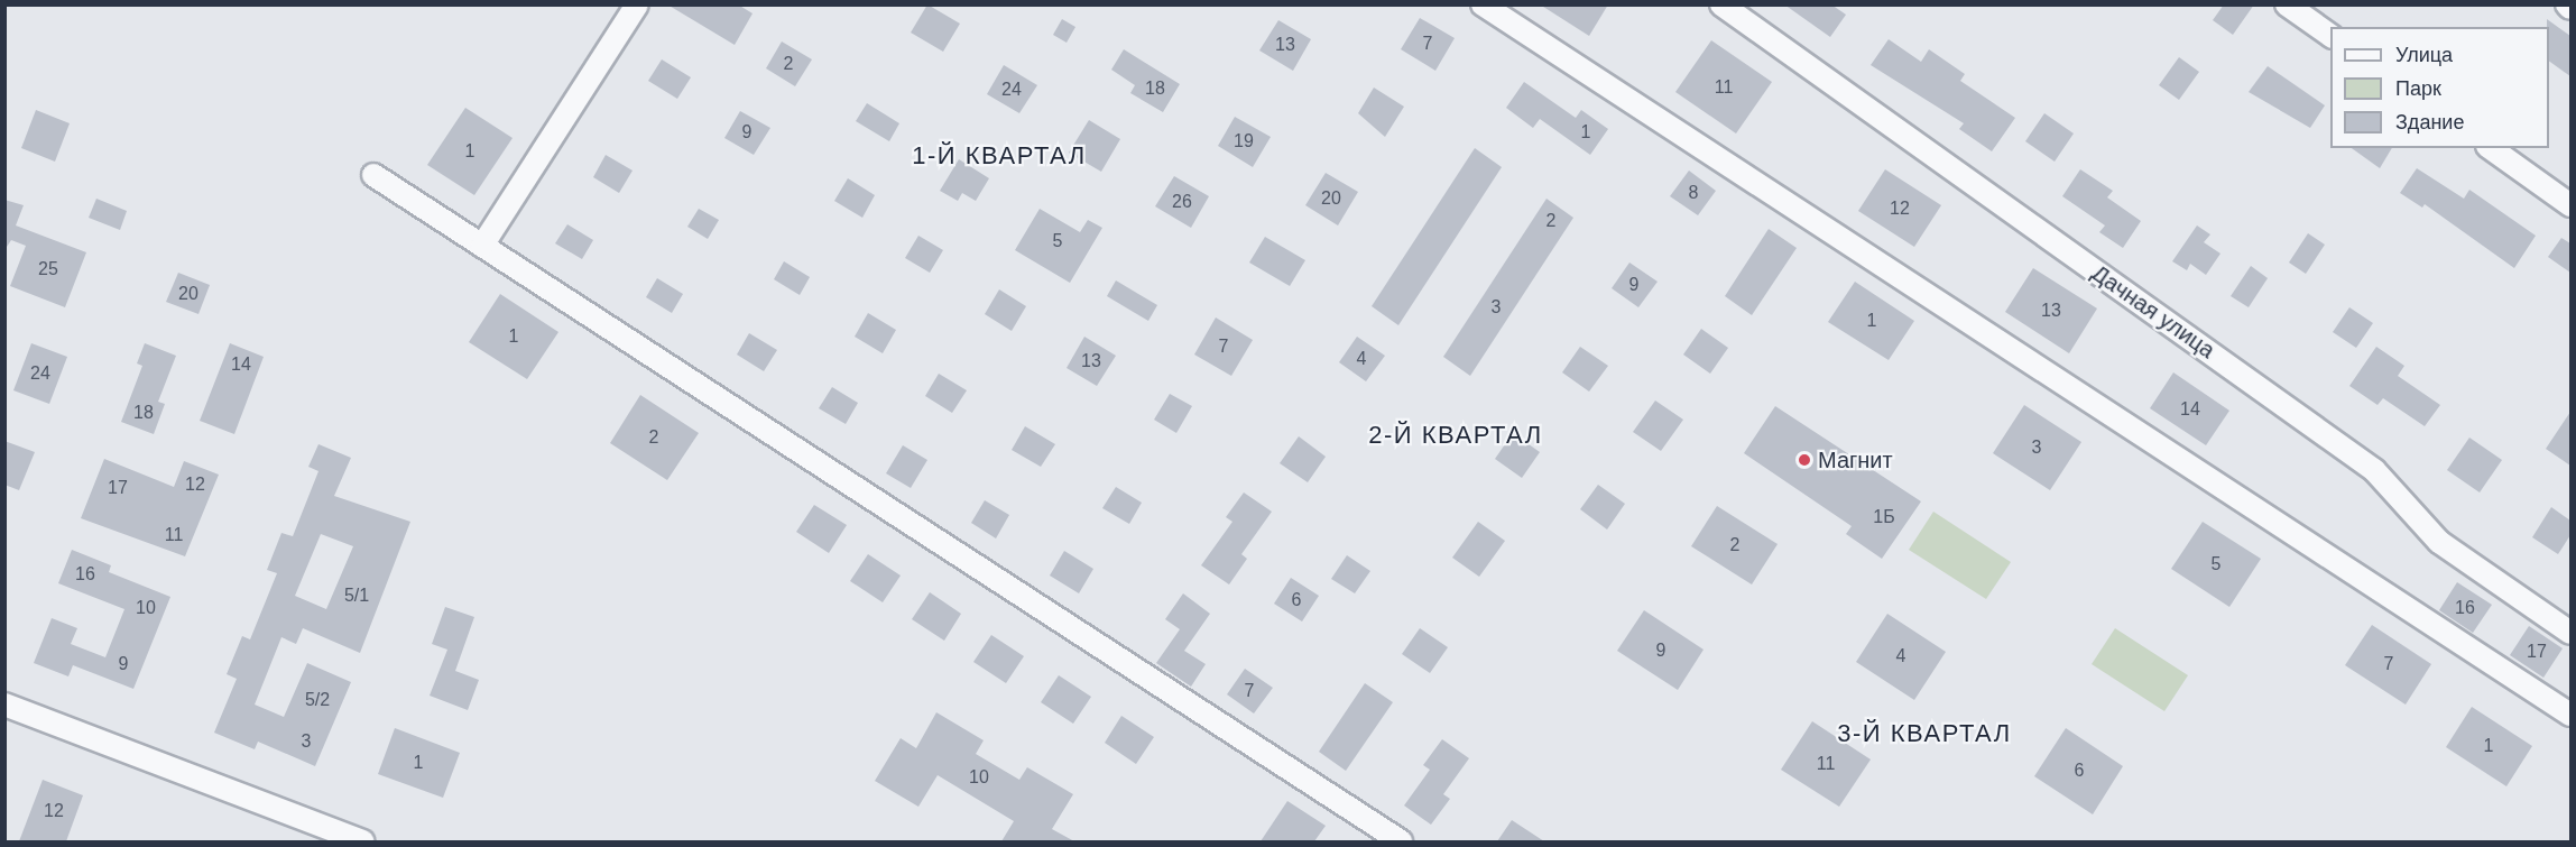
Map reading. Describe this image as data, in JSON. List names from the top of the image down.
{
  "streets": {
    "street": ["Дачная улица"]
  },
  "districts": ["1-Й КВАРТАЛ", "2-Й КВАРТАЛ", "3-Й КВАРТАЛ"],
  "places": ["Магнит"],
  "house_numbers": [
    "7",
    "13",
    "2",
    "11",
    "18",
    "24",
    "9",
    "1",
    "19",
    "1",
    "8",
    "20",
    "26",
    "12",
    "2",
    "5",
    "25",
    "9",
    "20",
    "3",
    "13",
    "1",
    "1",
    "7",
    "4",
    "13",
    "14",
    "24",
    "14",
    "18",
    "2",
    "3",
    "12",
    "17",
    "1Б",
    "11",
    "2",
    "5",
    "16",
    "5/1",
    "6",
    "10",
    "16",
    "9",
    "17",
    "4",
    "9",
    "7",
    "7",
    "5/2",
    "3",
    "1",
    "1",
    "11",
    "6",
    "10",
    "12"
  ],
  "legend": ["Улица", "Парк", "Здание"]
}
